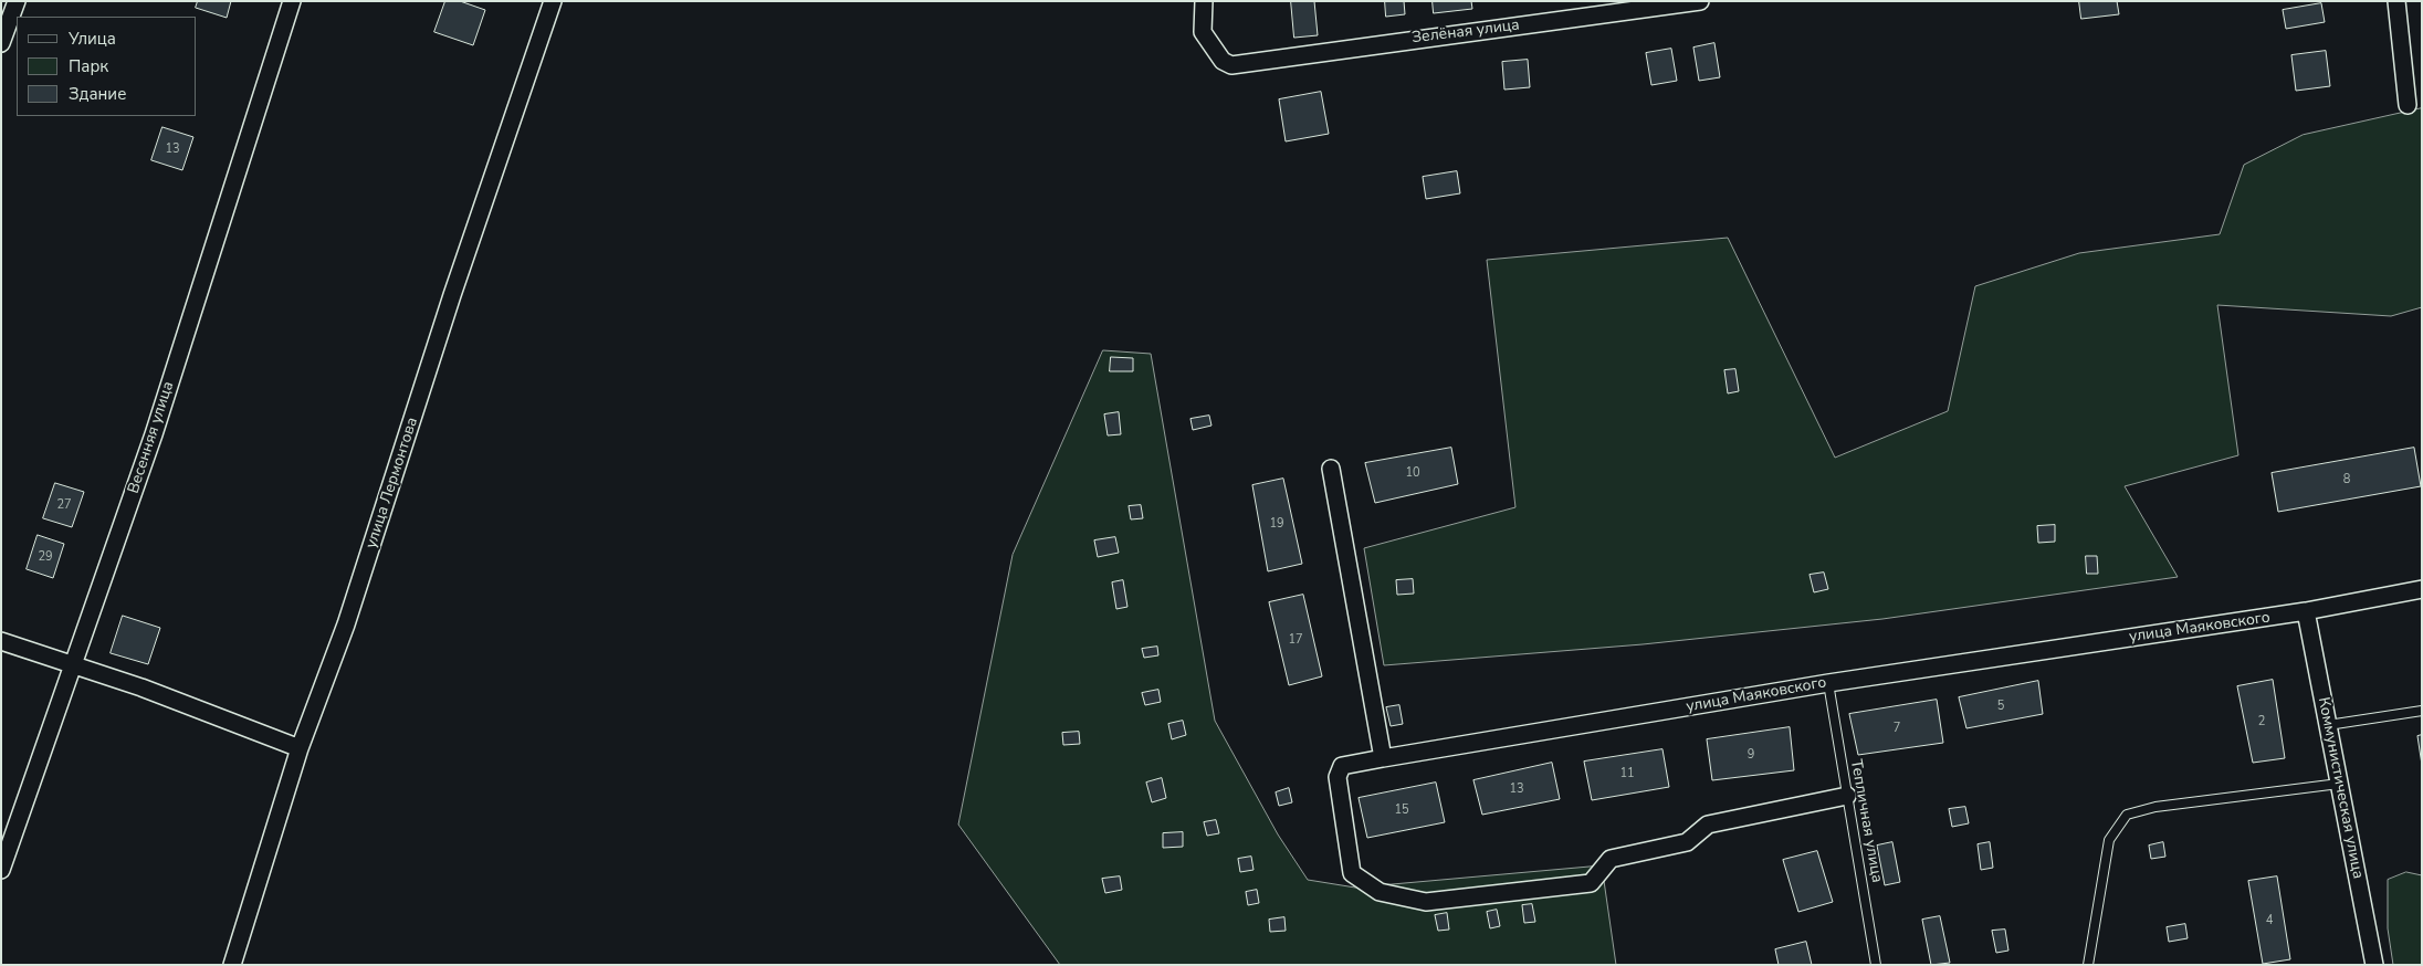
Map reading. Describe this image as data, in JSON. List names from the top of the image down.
{
  "streets": {
    "street": [
      "Зелёная улица",
      "Весенняя улица",
      "улица Лермонтова",
      "улица Маяковского",
      "Коммунистическая улица"
    ],
    "lane": ["Тепличная улица"]
  },
  "crossings": [
    ["улица Маяковского", "Коммунистическая улица"],
    ["улица Маяковского", "Тепличная улица"]
  ],
  "house_numbers": [
    "13",
    "10",
    "8",
    "27",
    "19",
    "29",
    "17",
    "5",
    "2",
    "7",
    "9",
    "11",
    "13",
    "15",
    "4"
  ],
  "legend": ["Улица", "Парк", "Здание"]
}
